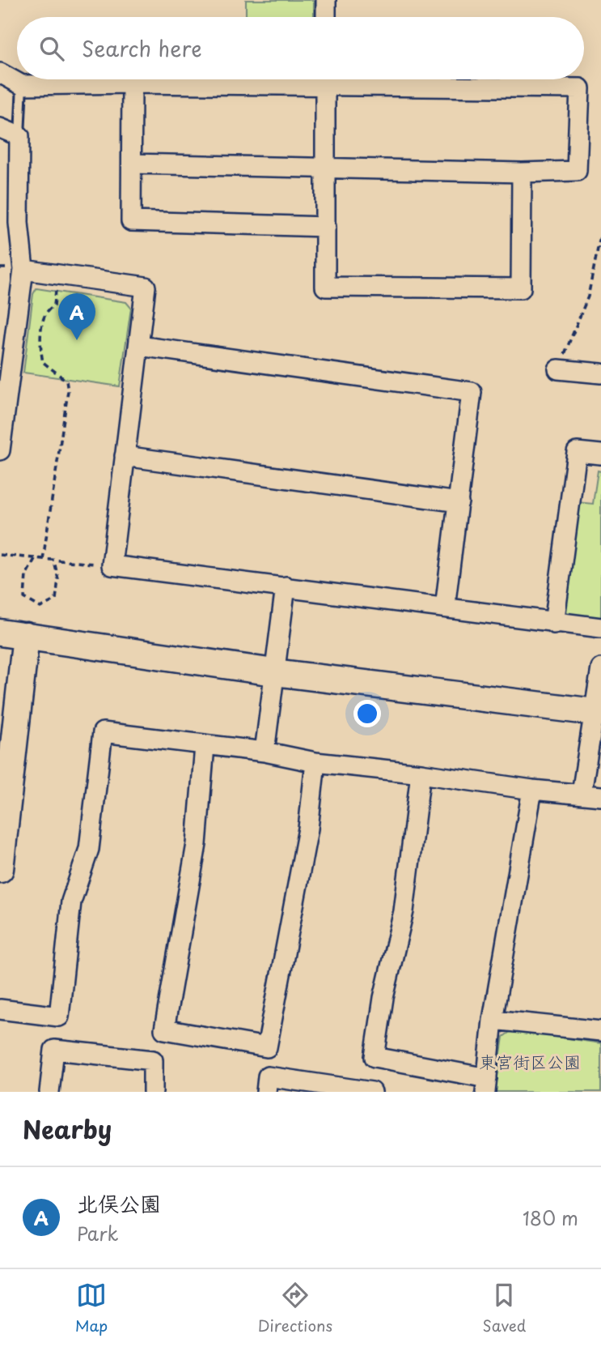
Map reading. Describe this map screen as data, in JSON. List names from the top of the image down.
{
  "parks": ["東宮街区公園"],
  "page": {
    "search": "Search here",
    "pins": "A",
    "heading": "Nearby",
    "list": [
      {
        "mark": "A",
        "name": "北俣公園",
        "note": "Park",
        "value": "180 m"
      }
    ],
    "nav": ["Map", "Directions", "Saved"]
  }
}
